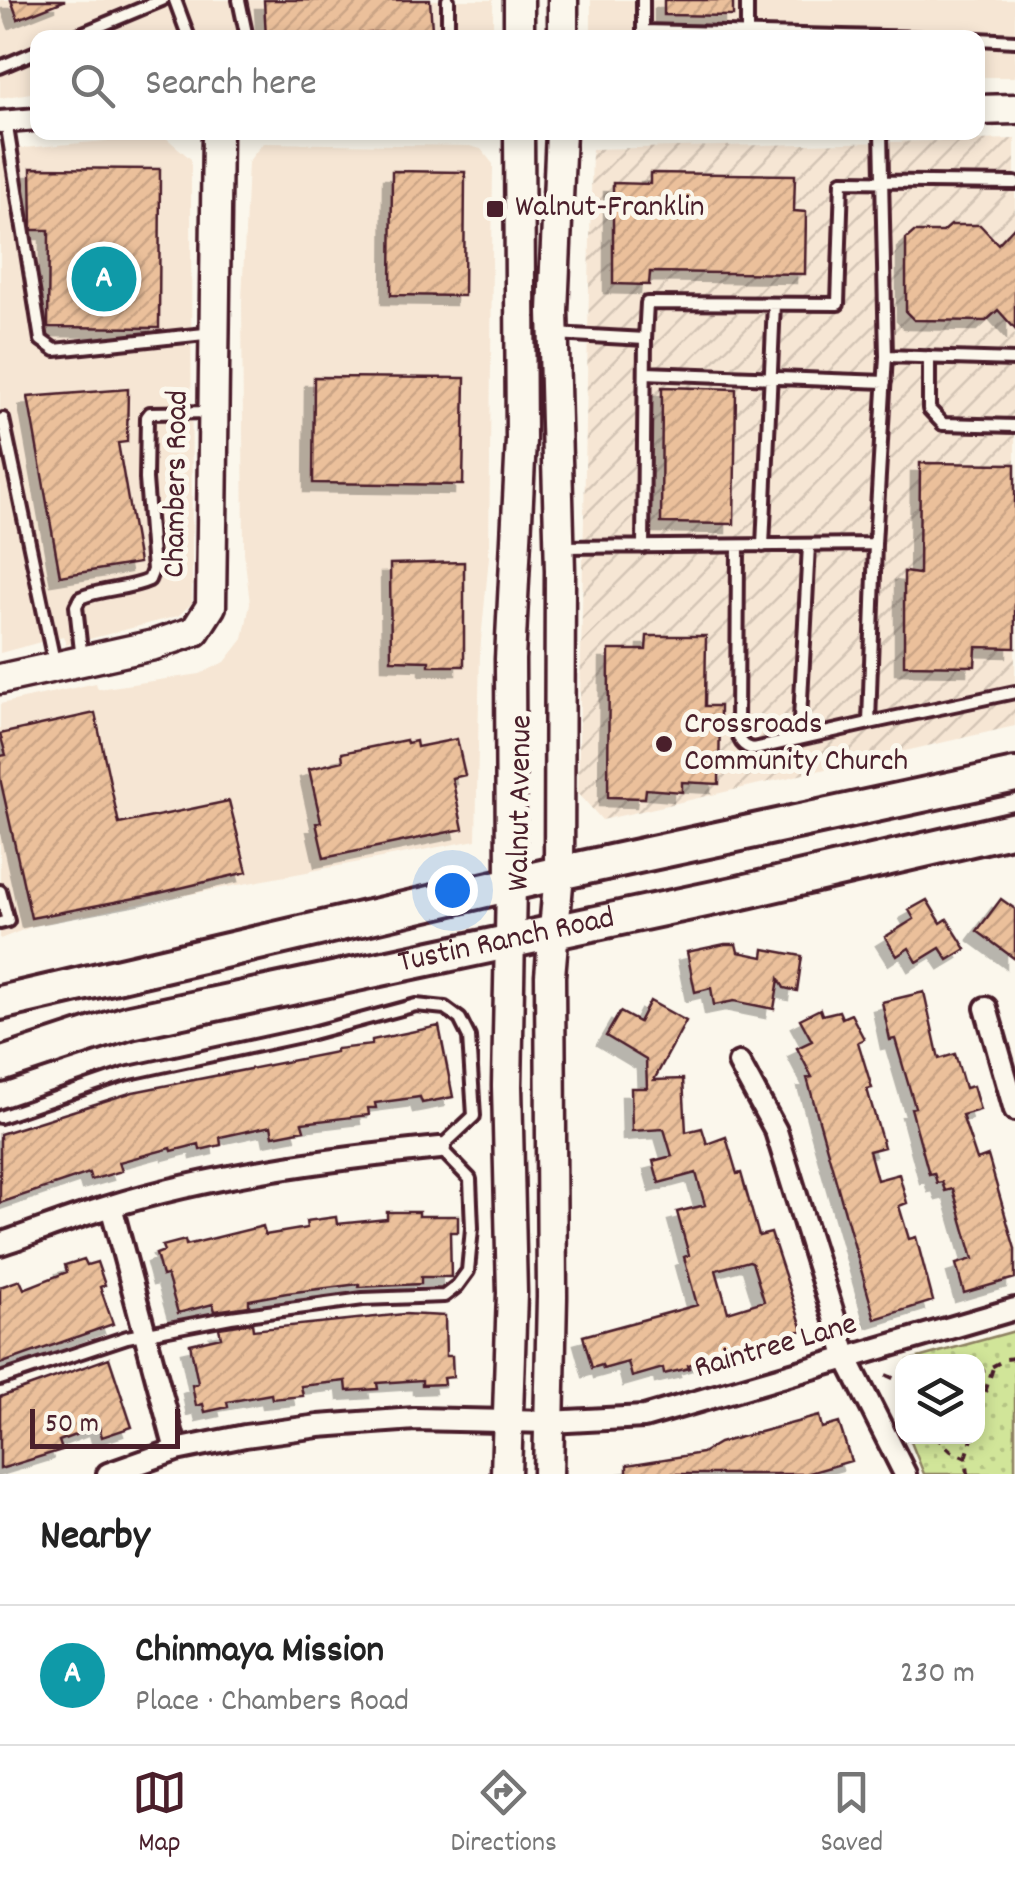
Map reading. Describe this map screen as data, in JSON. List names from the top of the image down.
{
  "streets": {
    "main road": ["Chambers Road", "Walnut Avenue", "Tustin Ranch Road"],
    "street": ["Raintree Lane"]
  },
  "crossings": [
    ["Walnut Avenue", "Tustin Ranch Road"],
    ["Walnut Avenue", "Raintree Lane"]
  ],
  "places": {
    "transit": ["Walnut-Franklin"],
    "other": ["Crossroads Community Church"]
  },
  "scale_bar": "50 m",
  "page": {
    "search": "Search here",
    "pins": "A",
    "scale": "50 m",
    "heading": "Nearby",
    "list": [
      {
        "mark": "A",
        "name": "Chinmaya Mission",
        "note": "Place · Chambers Road",
        "value": "230 m"
      }
    ],
    "nav": ["Map", "Directions", "Saved"]
  }
}
